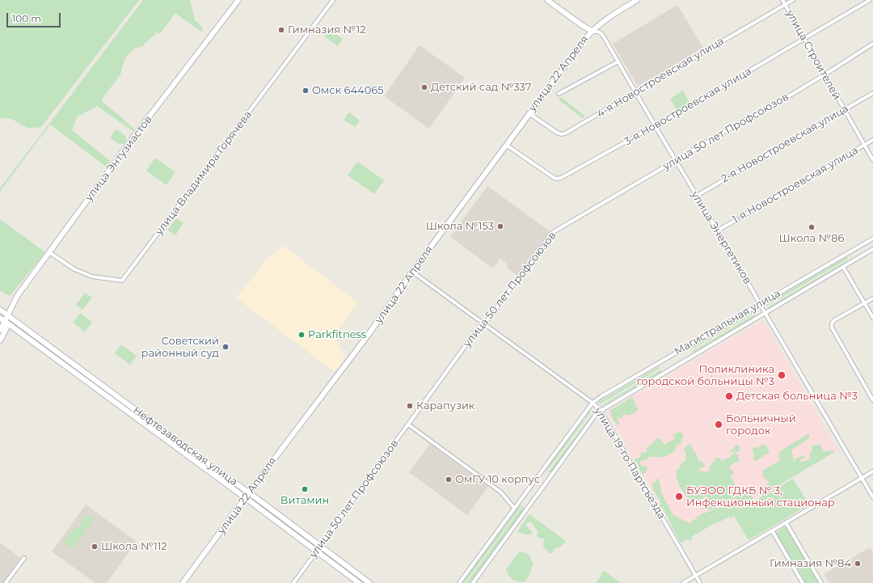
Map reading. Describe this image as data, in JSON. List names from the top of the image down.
{
  "streets": {
    "main road": [
      "улица 22 Апреля",
      "улица Энтузиастов",
      "улица Энергетиков",
      "Нефтезаводская улица"
    ],
    "street": [
      "улица Строителей",
      "4-я Новостроевская улица",
      "3-я Новостроевская улица",
      "улица 50 лет Профсоюзов",
      "2-я Новостроевская улица",
      "улица Владимира Горячева",
      "1-я Новостроевская улица",
      "Магистральная улица",
      "улица 19-го Партсъезда"
    ]
  },
  "crossings": [
    ["улица Строителей", "4-я Новостроевская улица"],
    ["улица Строителей", "3-я Новостроевская улица"],
    ["улица Строителей", "улица 50 лет Профсоюзов"],
    ["улица Строителей", "2-я Новостроевская улица"],
    ["улица Строителей", "1-я Новостроевская улица"],
    ["улица 22 Апреля", "4-я Новостроевская улица"],
    ["улица 22 Апреля", "3-я Новостроевская улица"],
    ["улица 22 Апреля", "улица Энергетиков"],
    ["улица 22 Апреля", "Нефтезаводская улица"],
    ["улица 22 Апреля", "улица 19-го Партсъезда"],
    ["4-я Новостроевская улица", "улица Энергетиков"],
    ["3-я Новостроевская улица", "улица Энергетиков"],
    ["улица 50 лет Профсоюзов", "улица Энергетиков"],
    ["улица 50 лет Профсоюзов", "Нефтезаводская улица"],
    ["улица 50 лет Профсоюзов", "улица 19-го Партсъезда"],
    ["2-я Новостроевская улица", "улица Энергетиков"],
    ["улица Энтузиастов", "улица Владимира Горячева"],
    ["улица Энтузиастов", "Нефтезаводская улица"],
    ["1-я Новостроевская улица", "улица Энергетиков"],
    ["улица Энергетиков", "Магистральная улица"],
    ["Магистральная улица", "улица 19-го Партсъезда"]
  ],
  "places": [
    "Гимназия №12",
    "Детский сад №337",
    "Омск 644065",
    "Школа №153",
    "Школа №86",
    "Parkfitness",
    "Советский районный суд",
    "Поликлиника городской больницы №3",
    "Детская больница №3",
    "Карапузик",
    "Больничный городок",
    "ОмГУ 10 корпус",
    "Витамин",
    "БУЗОО ГДКБ № 3, Инфекционный стационар",
    "Школа №112",
    "Гимназия №84"
  ],
  "scale_bar": "100 m"
}
